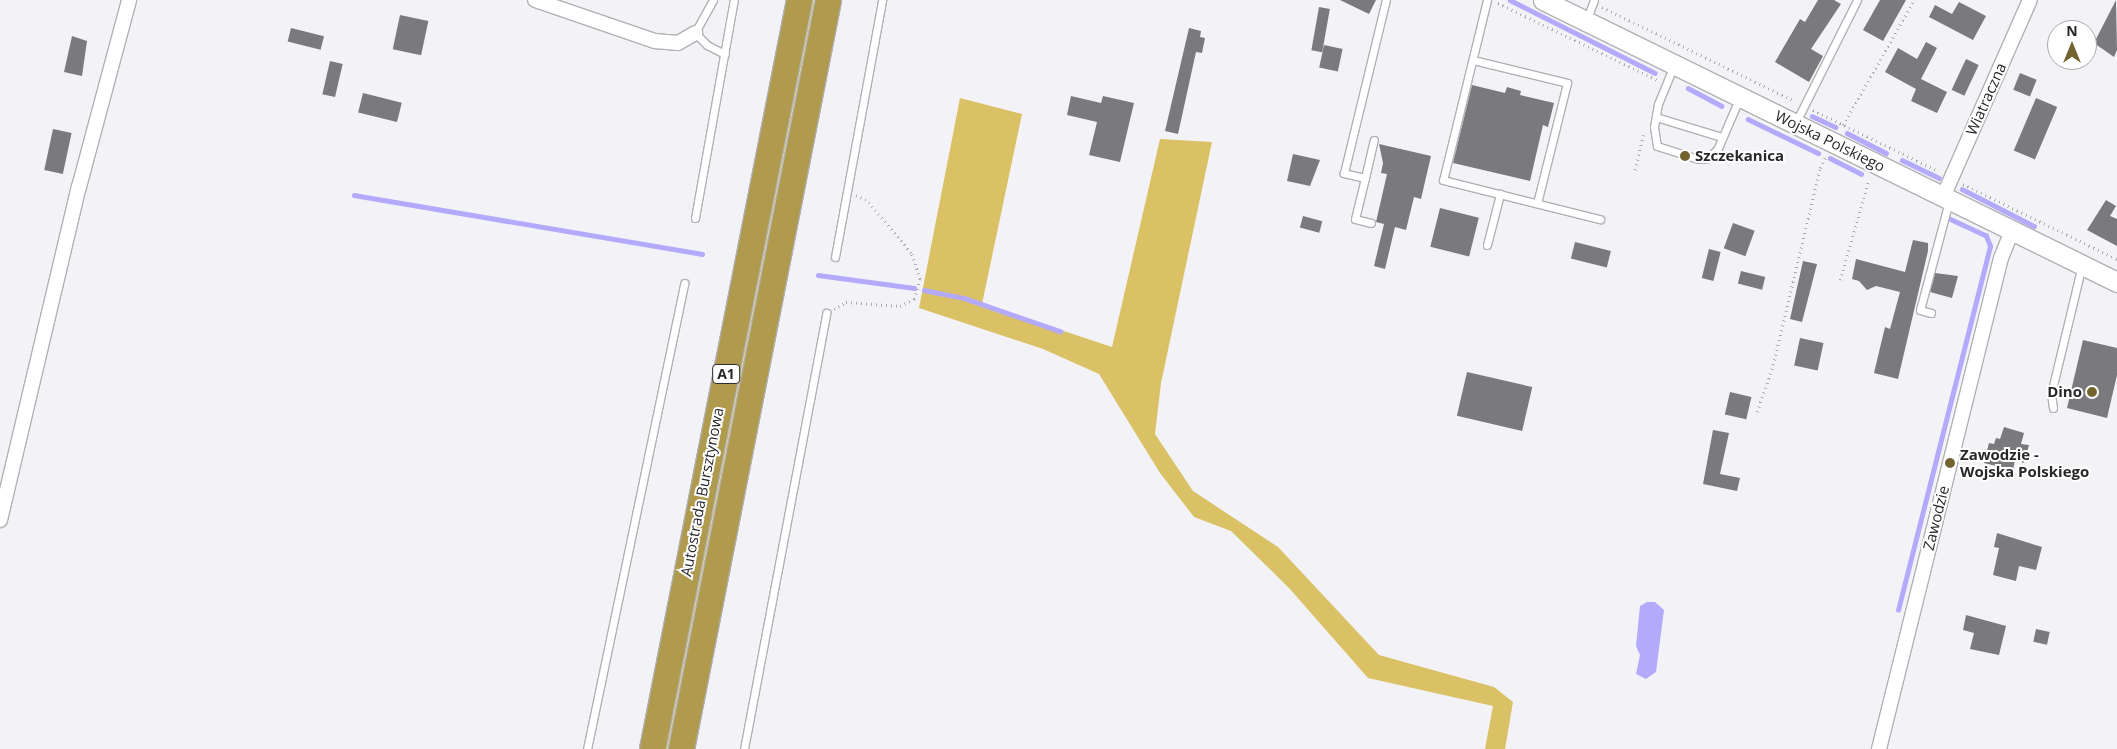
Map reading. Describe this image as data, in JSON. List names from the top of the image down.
{
  "streets": {
    "highway": ["A1", "Autostrada Bursztynowa"],
    "main road": ["Wojska Polskiego"],
    "street": ["Wiatraczna", "Zawodzie"]
  },
  "crossings": [
    ["Wiatraczna", "Wojska Polskiego"],
    ["Wojska Polskiego", "Zawodzie"]
  ],
  "places": ["Szczekanica", "Dino", "Zawodzie - Wojska Polskiego"],
  "north": "top"
}
